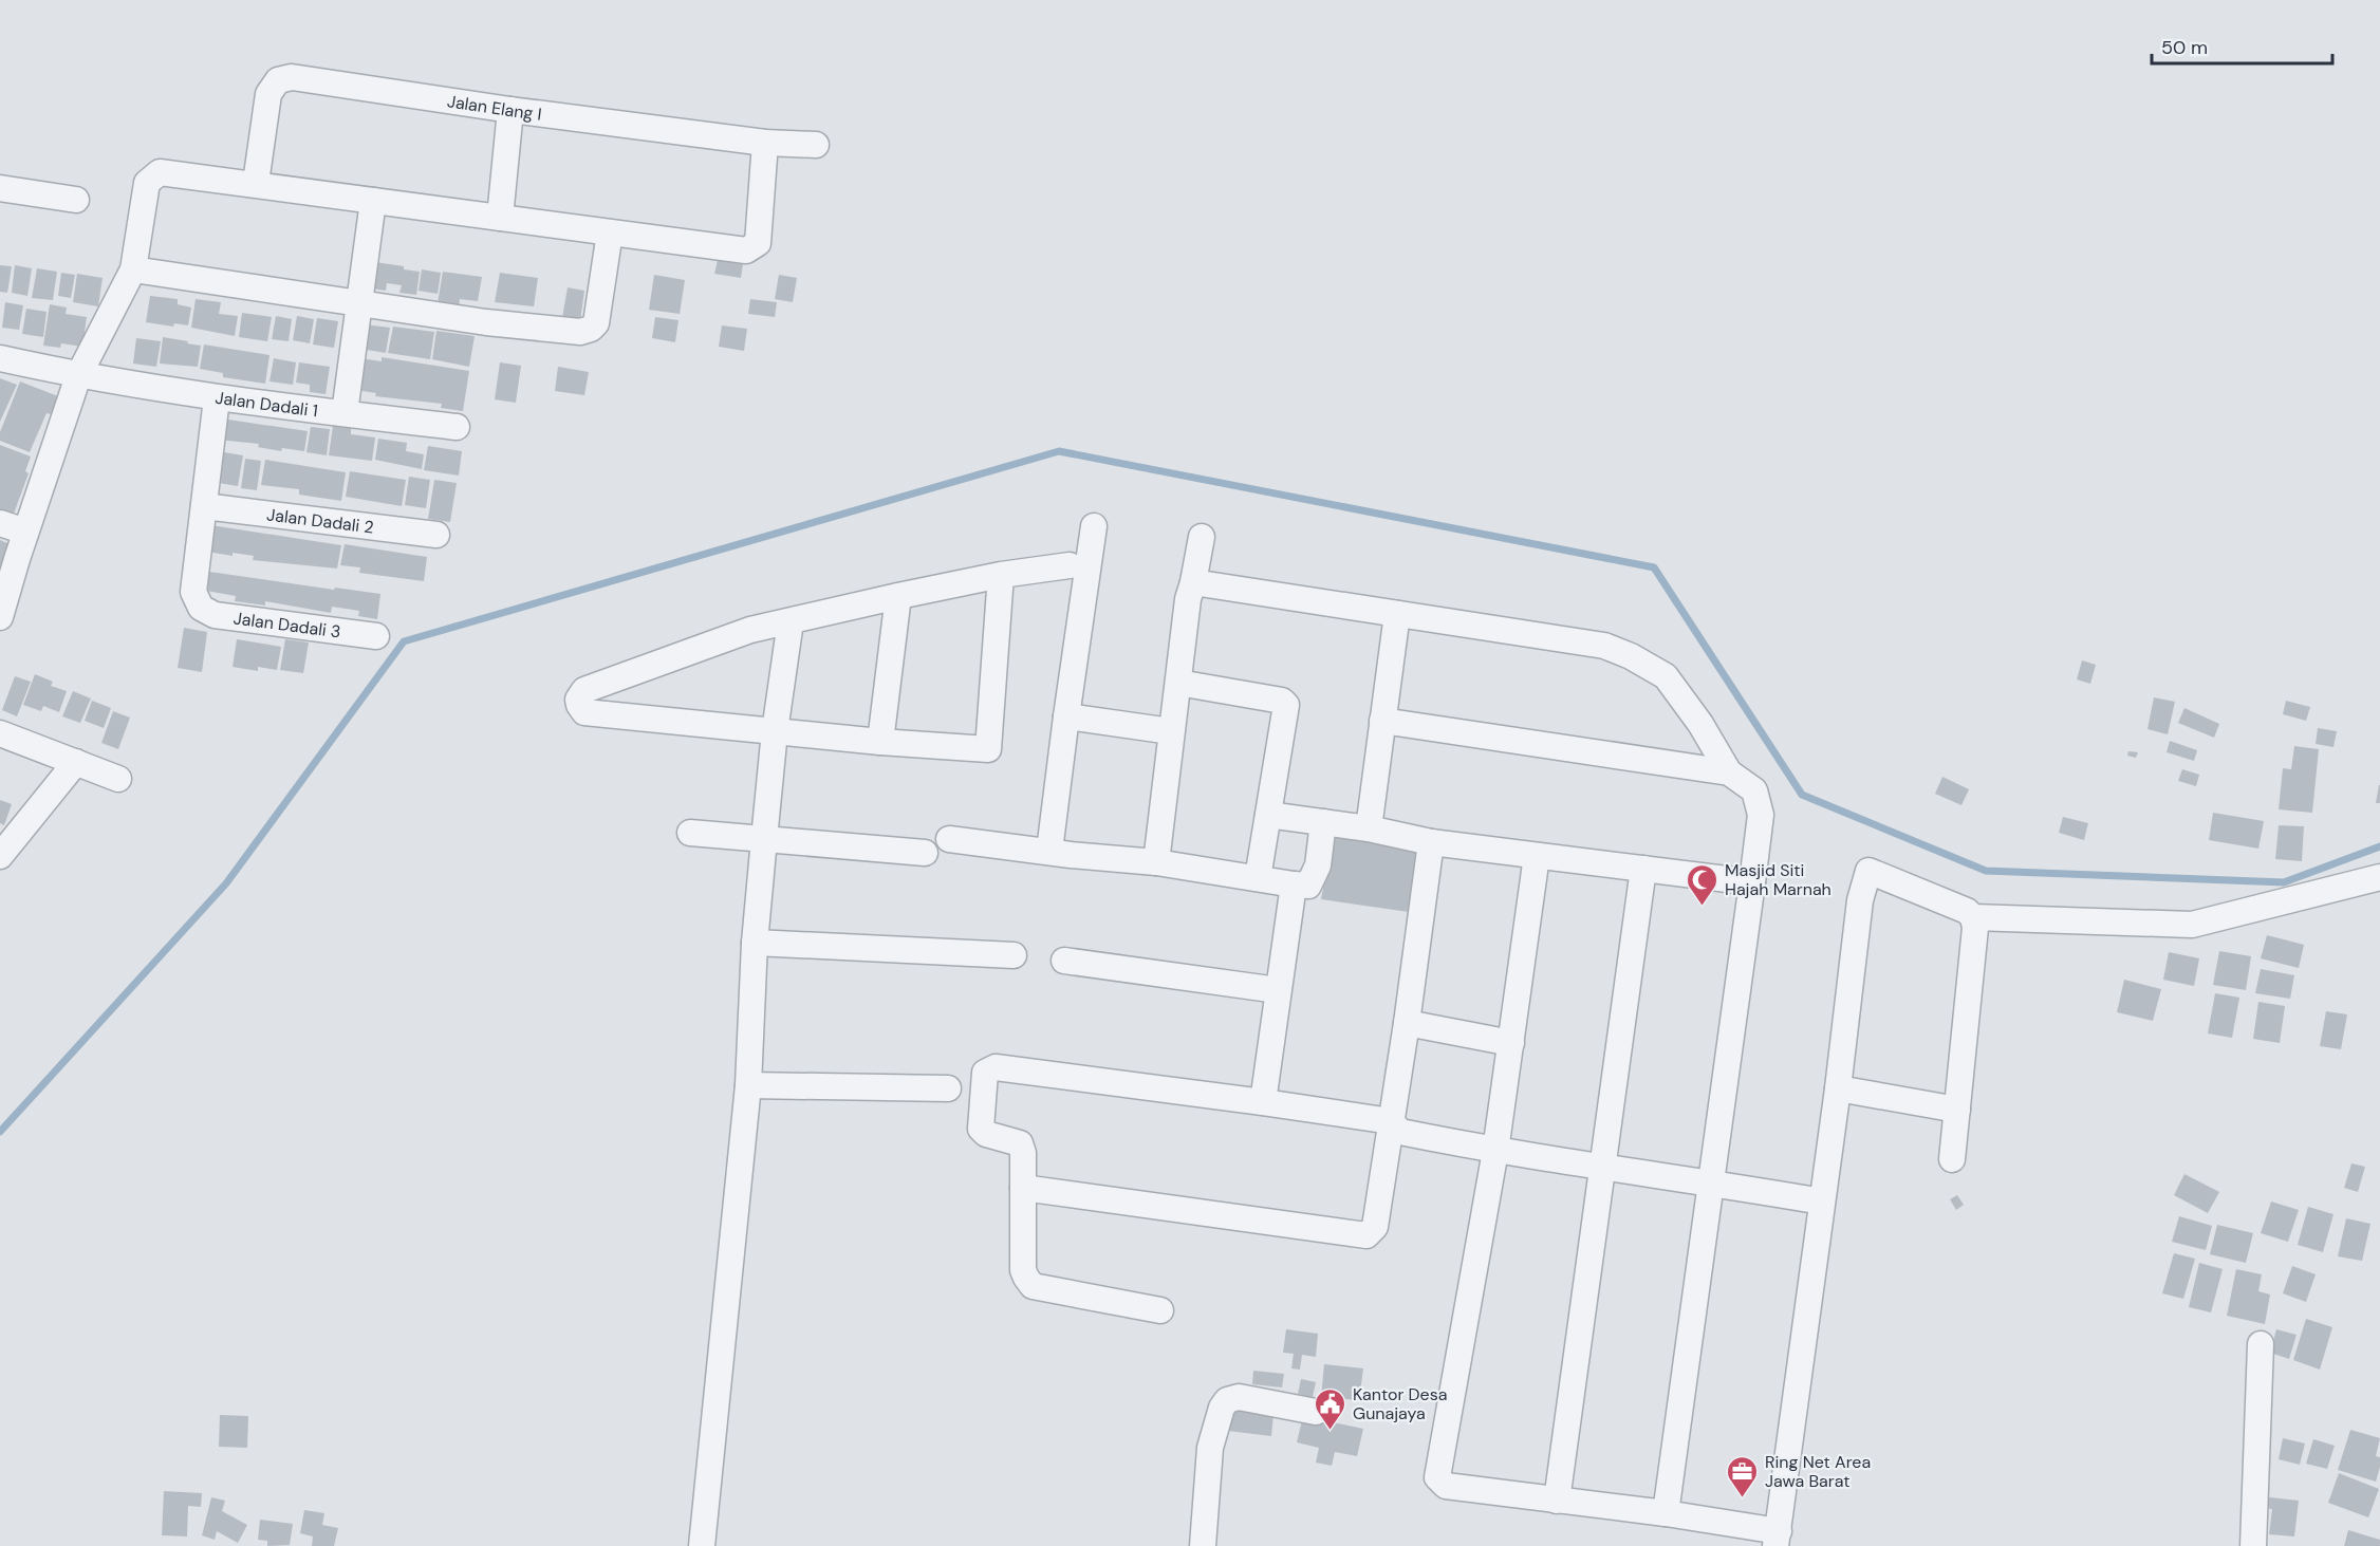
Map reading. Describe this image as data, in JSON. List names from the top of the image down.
{
  "streets": {
    "street": [
      "Jalan Elang I",
      "Jalan Dadali 1",
      "Jalan Dadali 2",
      "Jalan Dadali 3"
    ]
  },
  "crossings": [
    ["Jalan Dadali 2", "Jalan Dadali 3"]
  ],
  "places": {
    "mosque": ["Masjid Siti Hajah Marnah"],
    "public building": ["Kantor Desa Gunajaya"],
    "office": ["Ring Net Area Jawa Barat"]
  },
  "scale_bar": "50 m"
}
